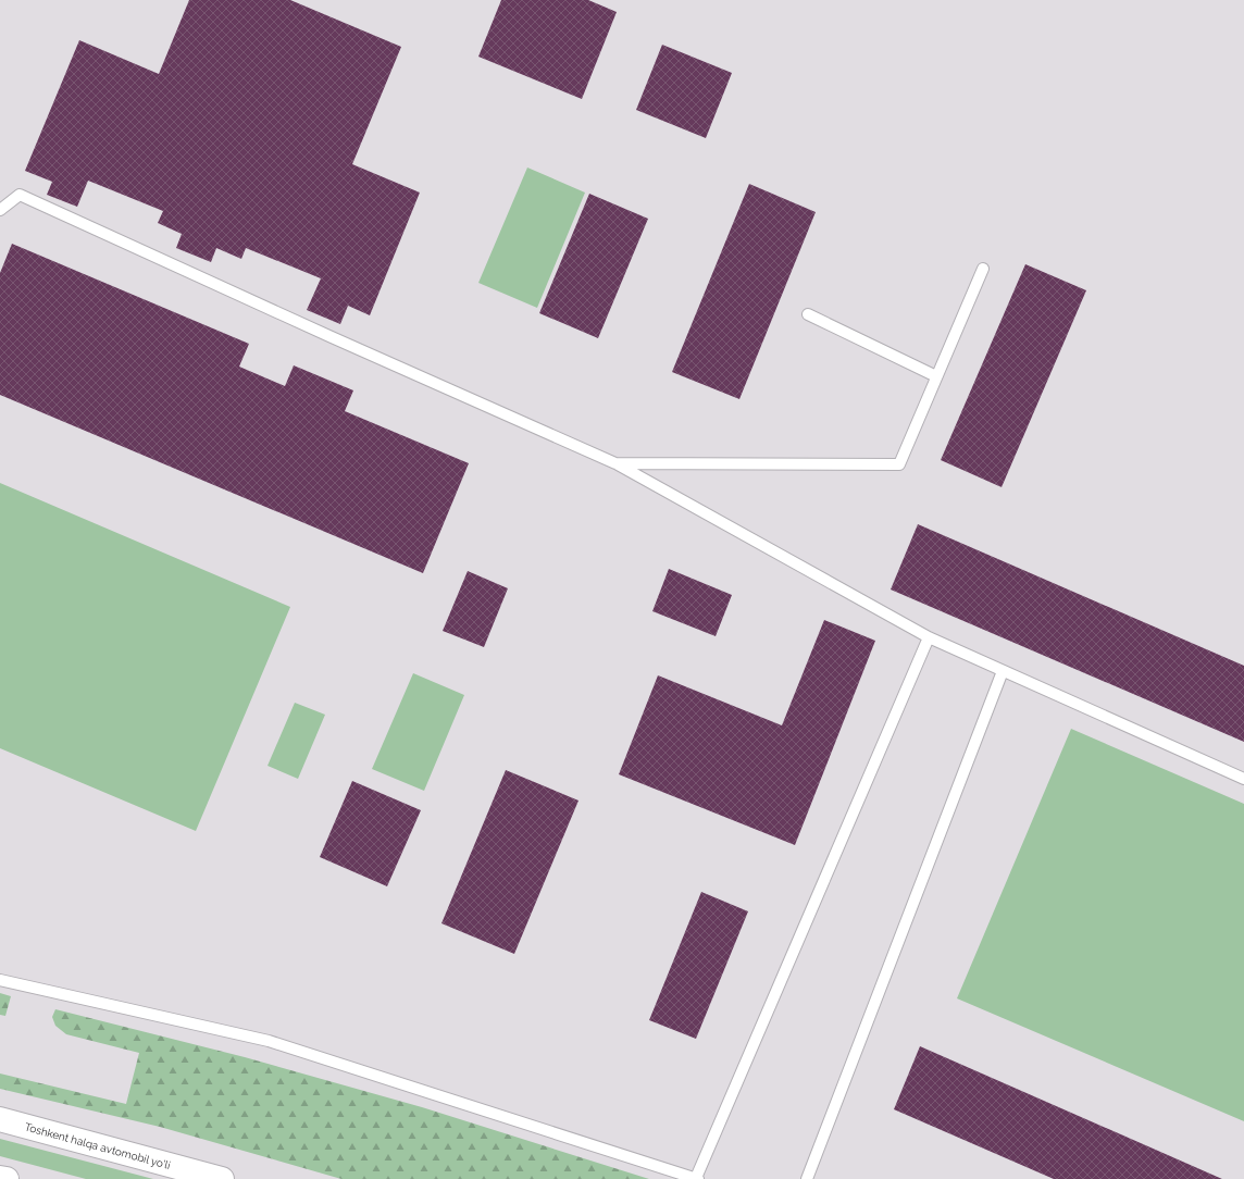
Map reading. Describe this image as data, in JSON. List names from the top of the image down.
{
  "streets": {
    "highway": ["Toshkent halqa avtomobil yo'li"]
  }
}
